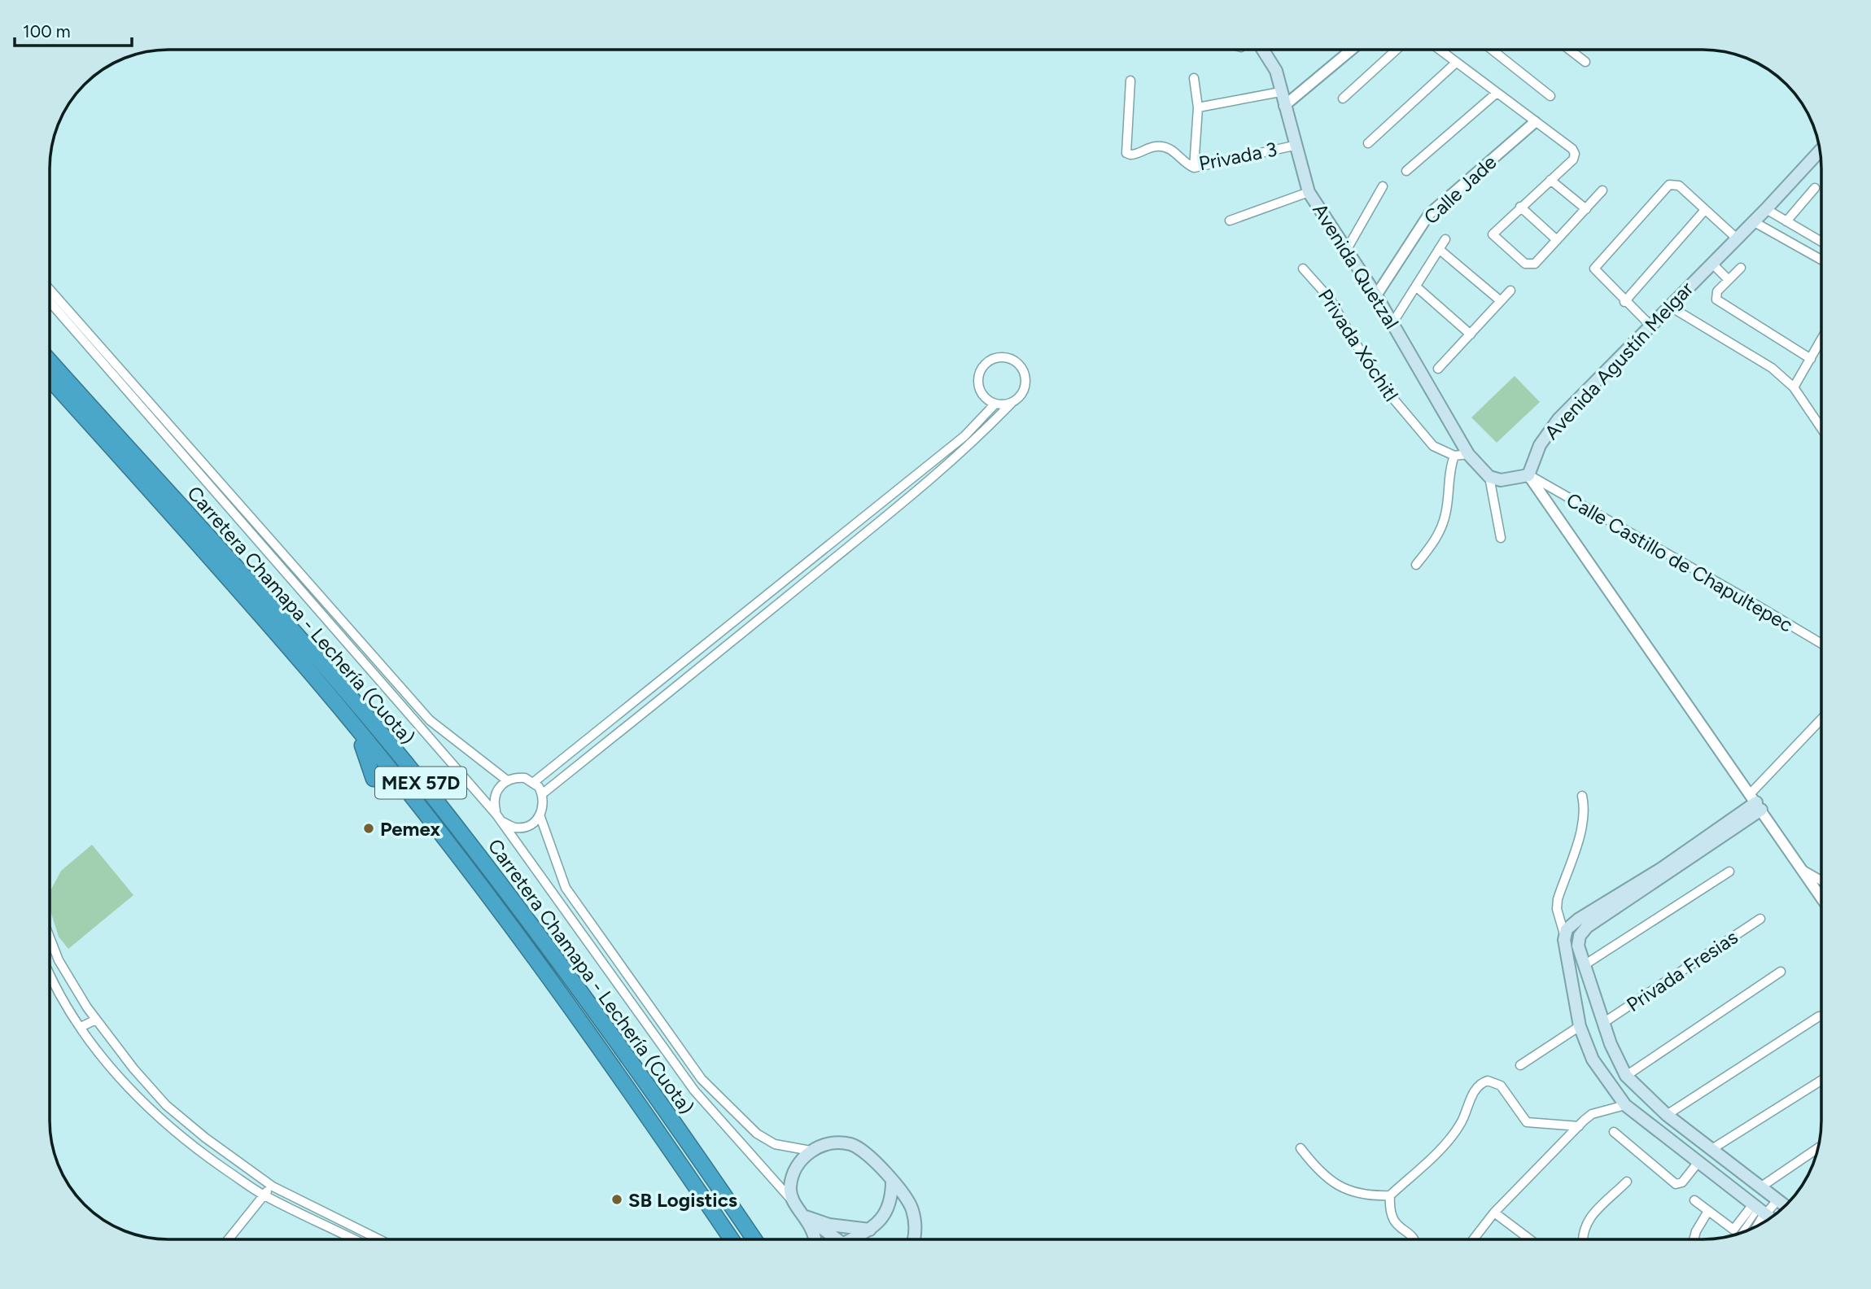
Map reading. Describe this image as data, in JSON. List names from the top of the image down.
{
  "streets": {
    "highway": ["Carretera Chamapa - Lechería (Cuota)", "MEX 57D"],
    "main road": ["Avenida Quetzal", "Avenida Agustín Melgar"],
    "street": [
      "Privada 3",
      "Calle Jade",
      "Privada Xóchitl",
      "Calle Castillo de Chapultepec",
      "Privada Fresias"
    ]
  },
  "crossings": [
    ["Privada 3", "Avenida Quetzal"],
    ["Calle Jade", "Avenida Quetzal"],
    ["Avenida Agustín Melgar", "Calle Castillo de Chapultepec"]
  ],
  "places": ["Pemex", "SB Logistics"],
  "scale_bar": "100 m"
}
